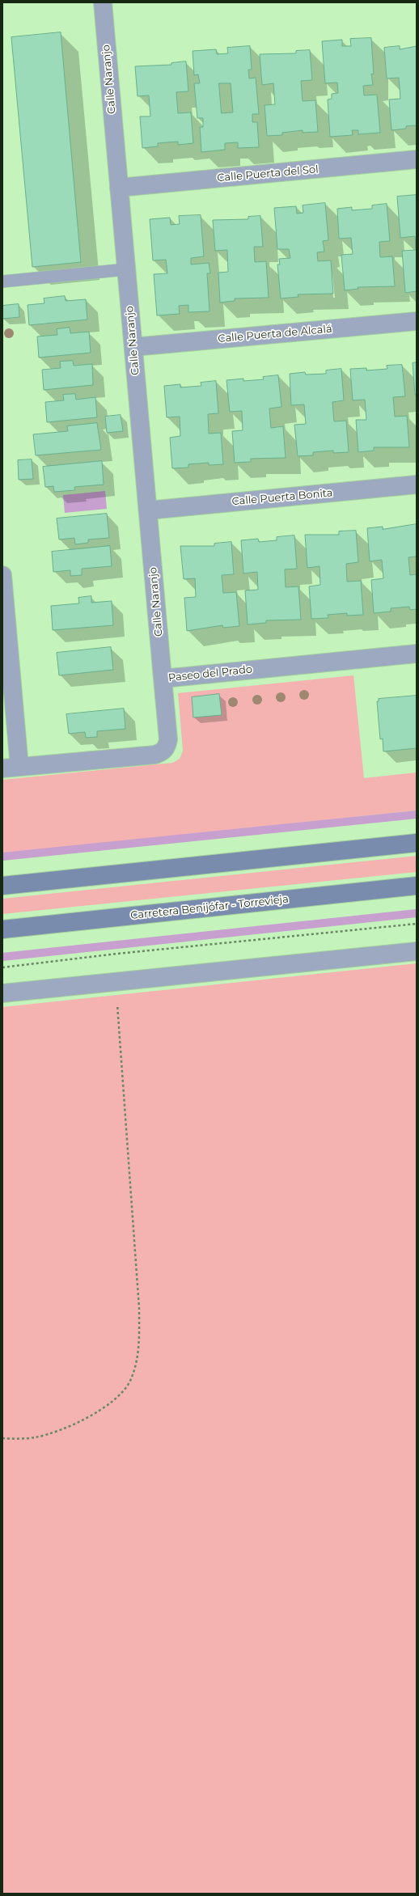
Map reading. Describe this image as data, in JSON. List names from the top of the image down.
{
  "streets": {
    "main road": ["Carretera Benijófar - Torrevieja"],
    "street": [
      "Calle Naranjo",
      "Calle Puerta del Sol",
      "Calle Puerta de Alcalá",
      "Calle Puerta Bonita",
      "Paseo del Prado"
    ]
  },
  "crossings": [
    ["Calle Naranjo", "Calle Puerta del Sol"],
    ["Calle Naranjo", "Calle Puerta de Alcalá"],
    ["Calle Naranjo", "Calle Puerta Bonita"],
    ["Calle Naranjo", "Paseo del Prado"]
  ]
}
